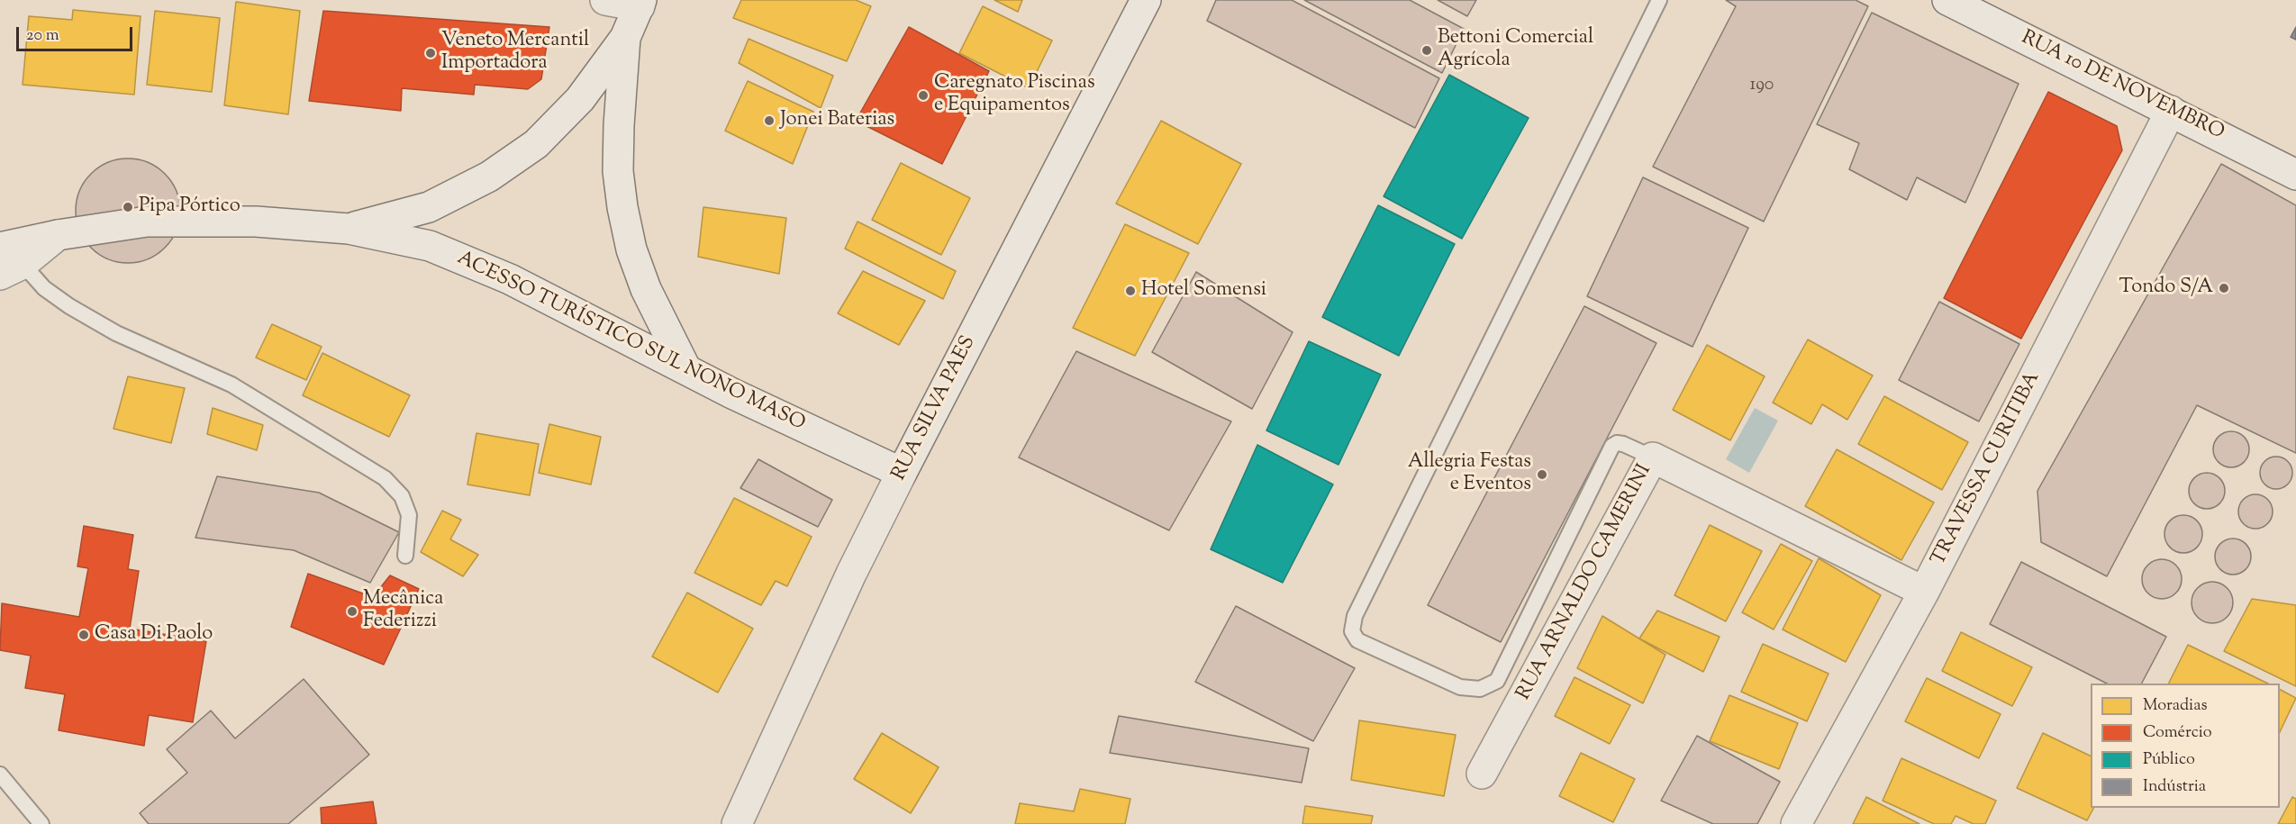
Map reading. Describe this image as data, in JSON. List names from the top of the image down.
{
  "streets": {
    "main road": [
      "RUA 10 DE NOVEMBRO",
      "ACESSO TURÍSTICO SUL NONO MASO",
      "RUA SILVA PAES",
      "TRAVESSA CURITIBA",
      "RUA ARNALDO CAMERINI"
    ]
  },
  "crossings": [
    ["RUA 10 DE NOVEMBRO", "TRAVESSA CURITIBA"],
    ["ACESSO TURÍSTICO SUL NONO MASO", "RUA SILVA PAES"],
    ["TRAVESSA CURITIBA", "RUA ARNALDO CAMERINI"]
  ],
  "places": [
    "Bettoni Comercial Agrícola",
    "Veneto Mercantil Importadora",
    "Caregnato Piscinas e Equipamentos",
    "Jonei Baterias",
    "Pipa Pórtico",
    "Tondo S/A",
    "Hotel Somensi",
    "Allegria Festas e Eventos",
    "Mecânica Federizzi",
    "Casa Di Paolo"
  ],
  "house_numbers": ["190"],
  "legend": [
    "Moradias",
    "Comércio",
    "Público",
    "Indústria"
  ],
  "scale_bar": "20 m"
}
